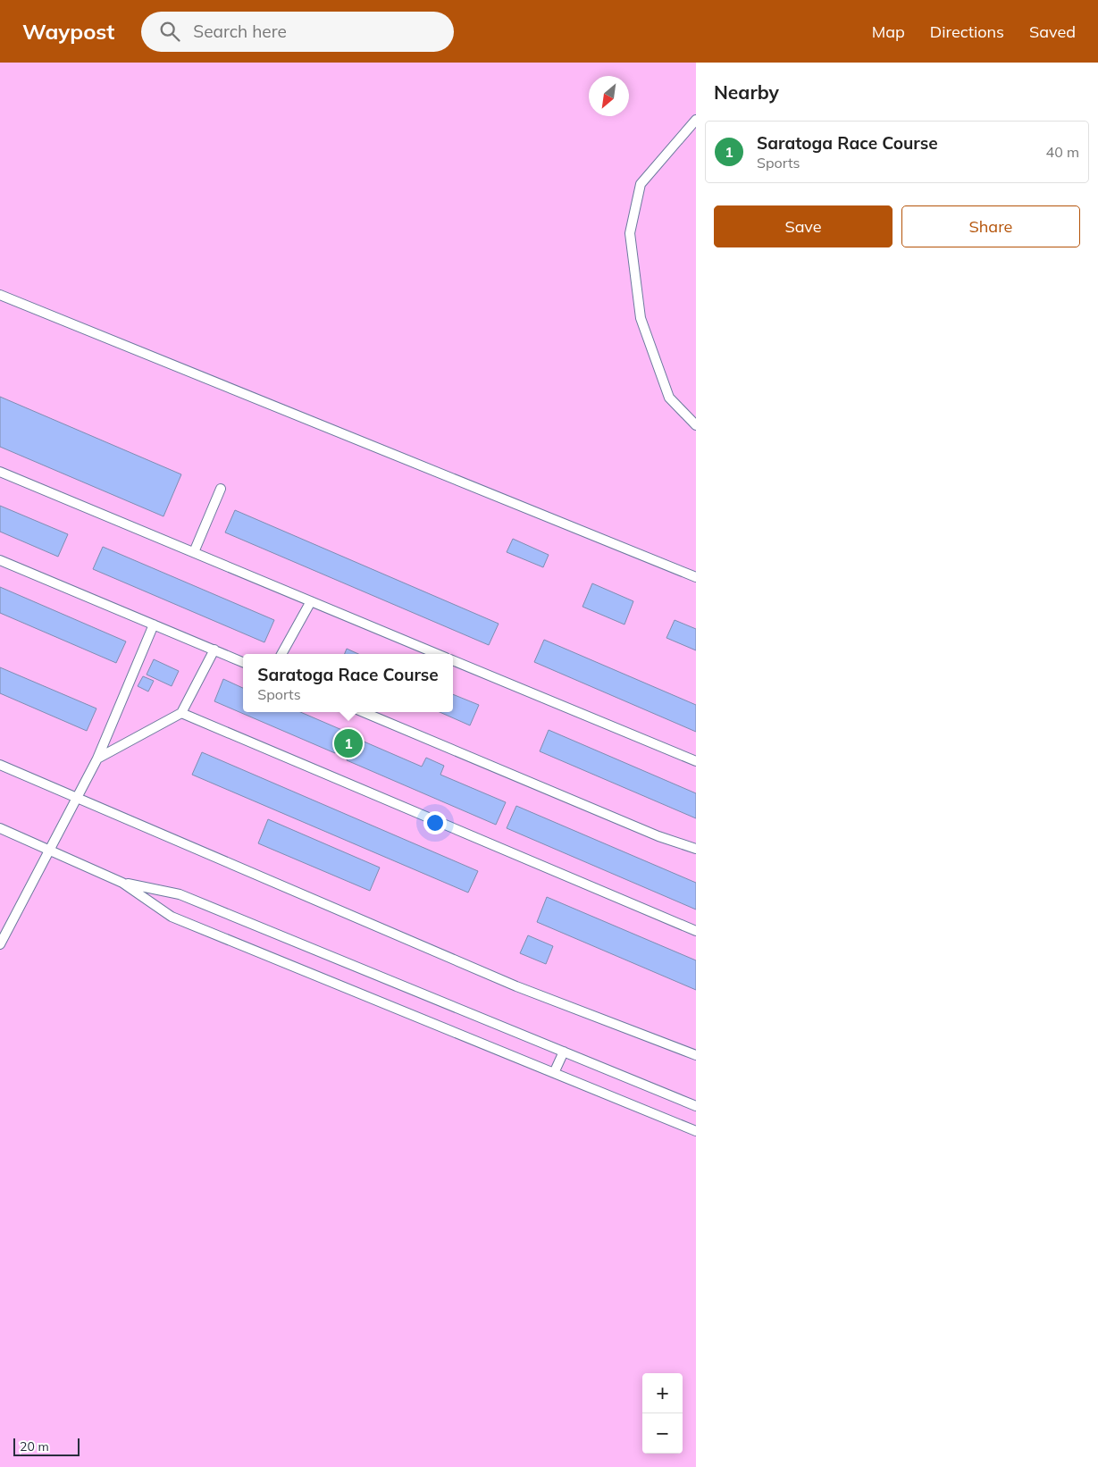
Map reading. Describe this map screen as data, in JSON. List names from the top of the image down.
{
  "scale_bar": "20 m",
  "north": "bottom left",
  "page": {
    "header": "Waypost",
    "search": "Search here",
    "nav": ["Map", "Directions", "Saved"],
    "heading": "Nearby",
    "list": [
      {
        "mark": "1",
        "name": "Saratoga Race Course",
        "note": "Sports",
        "value": "40 m"
      }
    ],
    "buttons": ["Save", "Share"],
    "popup": ["Saratoga Race Course", "Sports"],
    "pins": "1",
    "map_buttons": ["+", "−"],
    "scale": "20 m"
  }
}
